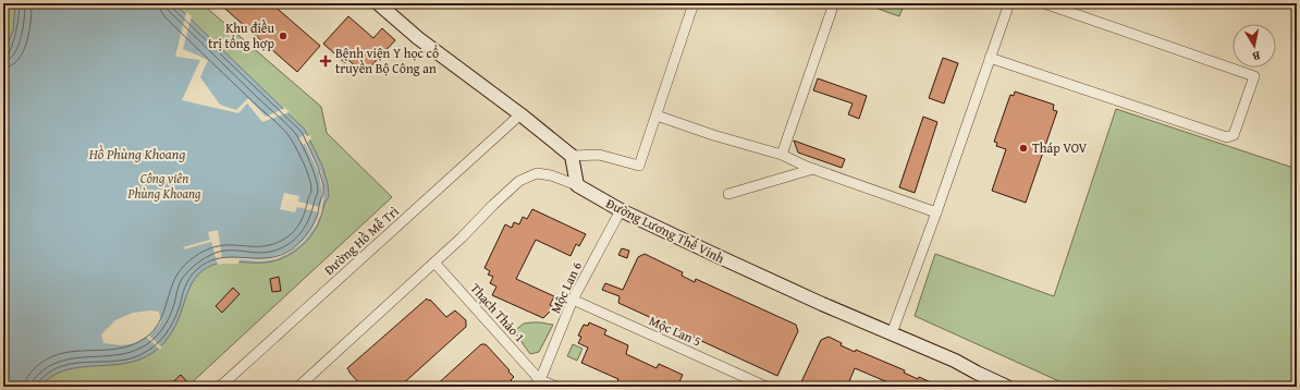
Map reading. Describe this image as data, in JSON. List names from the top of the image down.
{
  "streets": {
    "street": [
      "Đường Lương Thế Vinh",
      "Đường Hồ Mễ Trì",
      "Mộc Lan 6",
      "Thạch Thảo 1",
      "Mộc Lan 5"
    ]
  },
  "crossings": [
    ["Đường Lương Thế Vinh", "Mộc Lan 6"],
    ["Mộc Lan 6", "Thạch Thảo 1"],
    ["Mộc Lan 6", "Mộc Lan 5"]
  ],
  "water": ["Hồ Phùng Khoang"],
  "parks": ["Công viên Phùng Khoang"],
  "places": {
    "other": ["Khu điều trị tổng hợp", "Tháp VOV"],
    "health": ["Bệnh viện Y học cổ truyền Bộ Công an"]
  },
  "north": "bottom"
}
